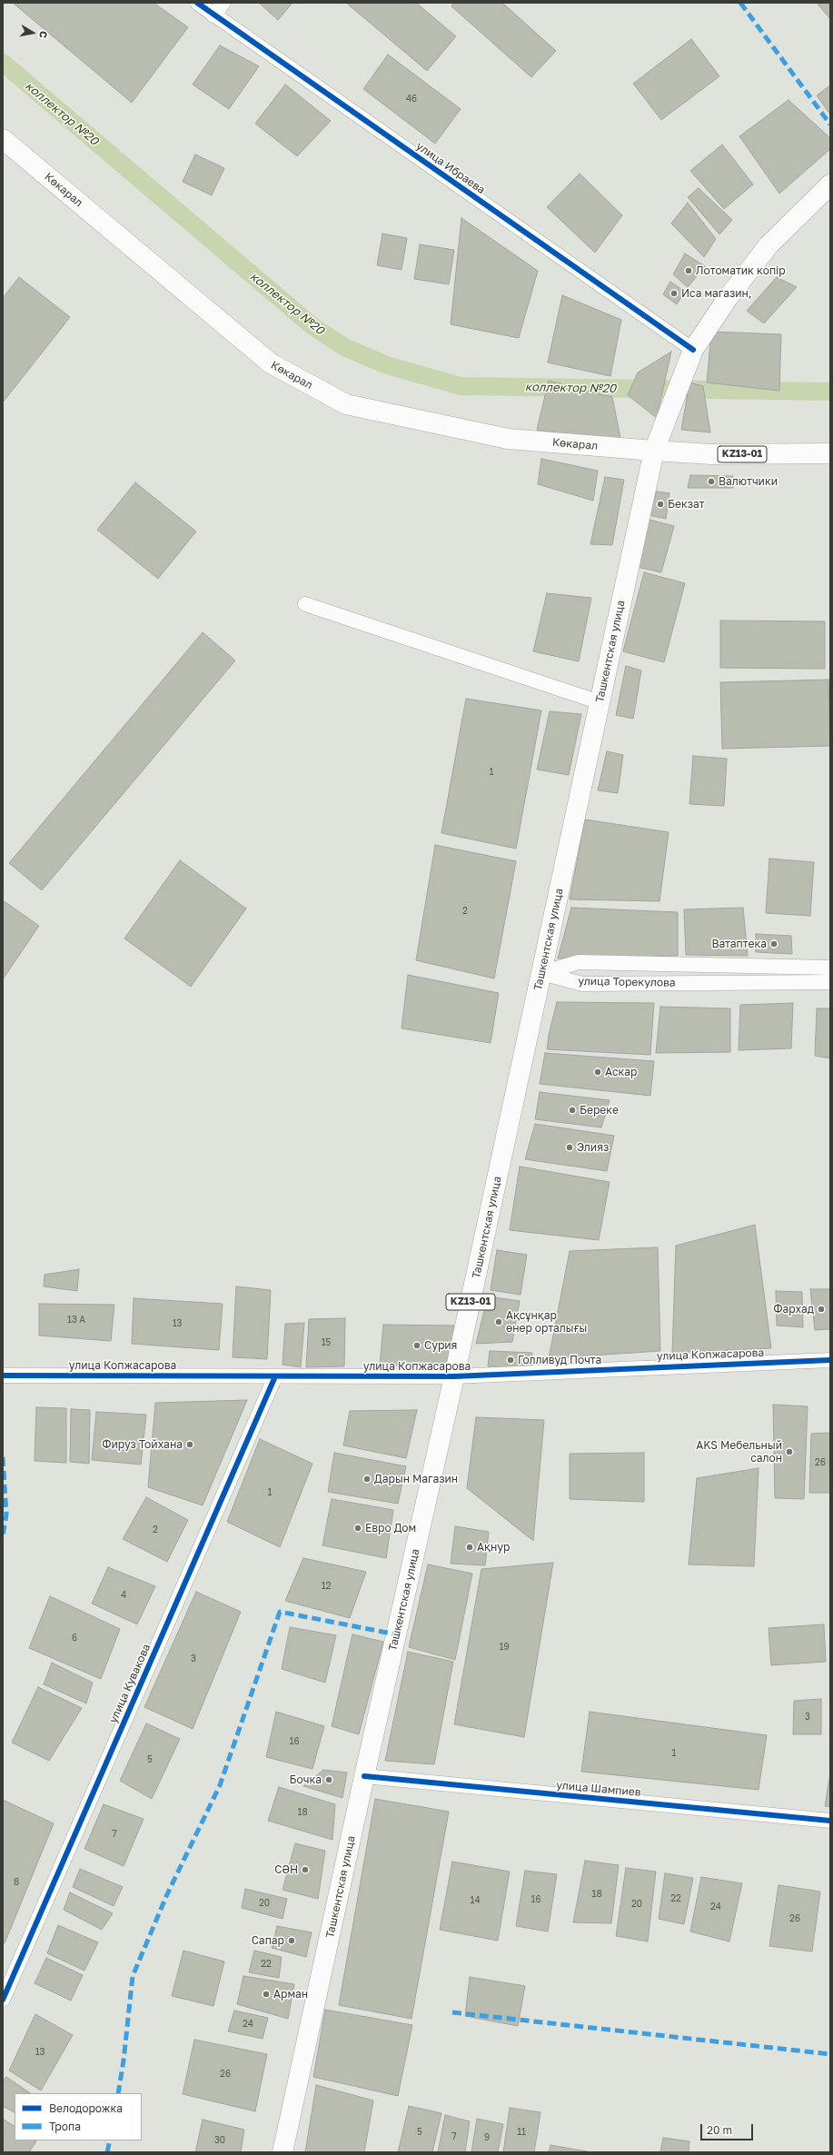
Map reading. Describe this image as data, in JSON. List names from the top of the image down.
{
  "streets": {
    "main road": ["Көкарал", "KZ13-01", "Ташкентская улица"],
    "street": [
      "улица Ибраева",
      "улица Торекулова",
      "улица Копжасарова",
      "улица Кувакова",
      "улица Шампиев"
    ]
  },
  "crossings": [
    ["улица Ибраева", "Ташкентская улица"],
    ["Көкарал", "KZ13-01"],
    ["Көкарал", "Ташкентская улица"],
    ["KZ13-01", "Ташкентская улица"],
    ["Ташкентская улица", "улица Торекулова"],
    ["Ташкентская улица", "улица Копжасарова"],
    ["Ташкентская улица", "улица Шампиев"],
    ["улица Копжасарова", "улица Кувакова"]
  ],
  "water": ["коллектор №20"],
  "places": [
    "Лотоматик копір",
    "Иса магазин,",
    "Валютчики",
    "Бекзат",
    "Ватаптека",
    "Аскар",
    "Береке",
    "Элияз",
    "Фархад",
    "Ақсұнқар өнер орталығы",
    "Сурия",
    "Голливуд Почта",
    "Фируз Тойхана",
    "AKS Мебельный салон",
    "Дарын Магазин",
    "Евро Дом",
    "Ақнур",
    "Бочка",
    "СӘН",
    "Сапар",
    "Арман"
  ],
  "house_numbers": [
    "46",
    "1",
    "2",
    "13 А",
    "13",
    "15",
    "26",
    "1",
    "2",
    "12",
    "4",
    "6",
    "19",
    "3",
    "3",
    "16",
    "1",
    "5",
    "18",
    "7",
    "8",
    "18",
    "22",
    "16",
    "14",
    "20",
    "20",
    "24",
    "26",
    "22",
    "24",
    "13",
    "26",
    "5",
    "11",
    "7",
    "9",
    "30"
  ],
  "legend": ["Велодорожка", "Тропа"],
  "scale_bar": "20 m",
  "north": "right"
}
